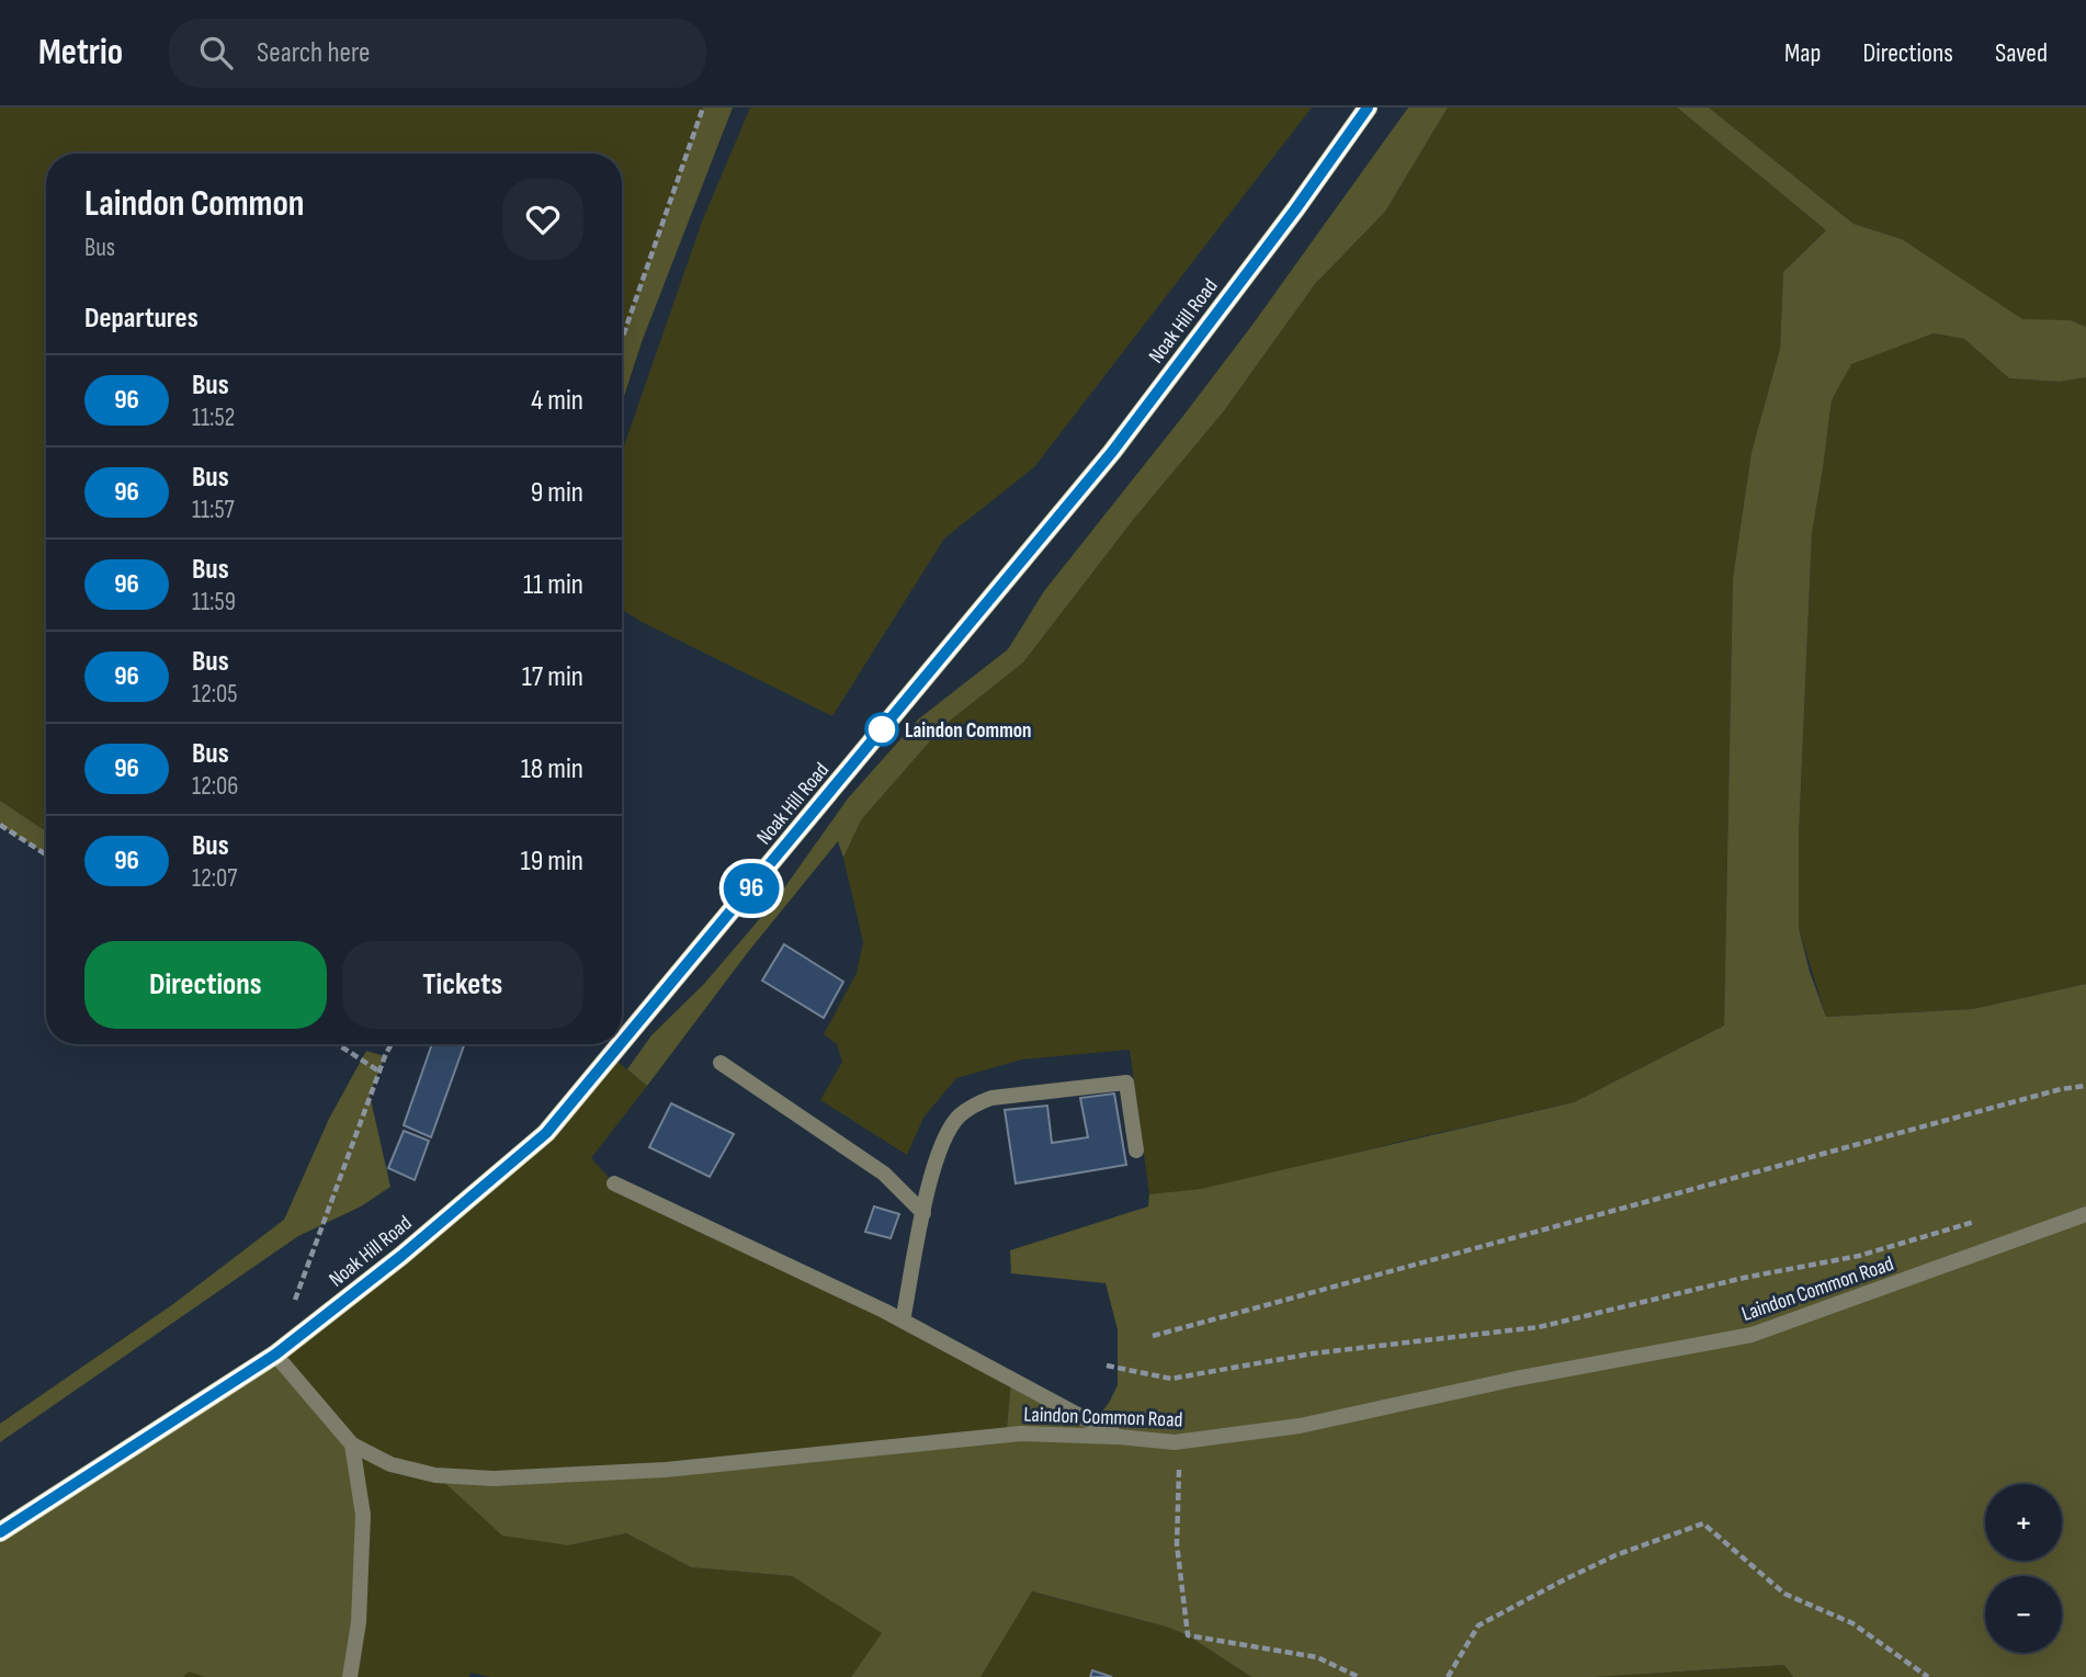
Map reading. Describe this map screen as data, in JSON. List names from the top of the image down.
{
  "streets": {
    "main road": ["Noak Hill Road"],
    "street": ["Laindon Common Road"]
  },
  "crossings": [
    ["Noak Hill Road", "Laindon Common Road"]
  ],
  "places": ["Laindon Common"],
  "lines": ["bus line 96"],
  "page": {
    "header": "Metrio",
    "search": "Search here",
    "nav": ["Map", "Directions", "Saved"],
    "on_map": "96",
    "heading": [
      ["Laindon Common", "Bus"],
      "Departures"
    ],
    "list": [
      {
        "mark": "96",
        "name": "Bus",
        "note": "11:52",
        "value": "4 min"
      },
      {
        "mark": "96",
        "name": "Bus",
        "note": "11:57",
        "value": "9 min"
      },
      {
        "mark": "96",
        "name": "Bus",
        "note": "11:59",
        "value": "11 min"
      },
      {
        "mark": "96",
        "name": "Bus",
        "note": "12:05",
        "value": "17 min"
      },
      {
        "mark": "96",
        "name": "Bus",
        "note": "12:06",
        "value": "18 min"
      },
      {
        "mark": "96",
        "name": "Bus",
        "note": "12:07",
        "value": "19 min"
      }
    ],
    "buttons": ["Directions", "Tickets"],
    "map_buttons": ["+", "−"]
  }
}
